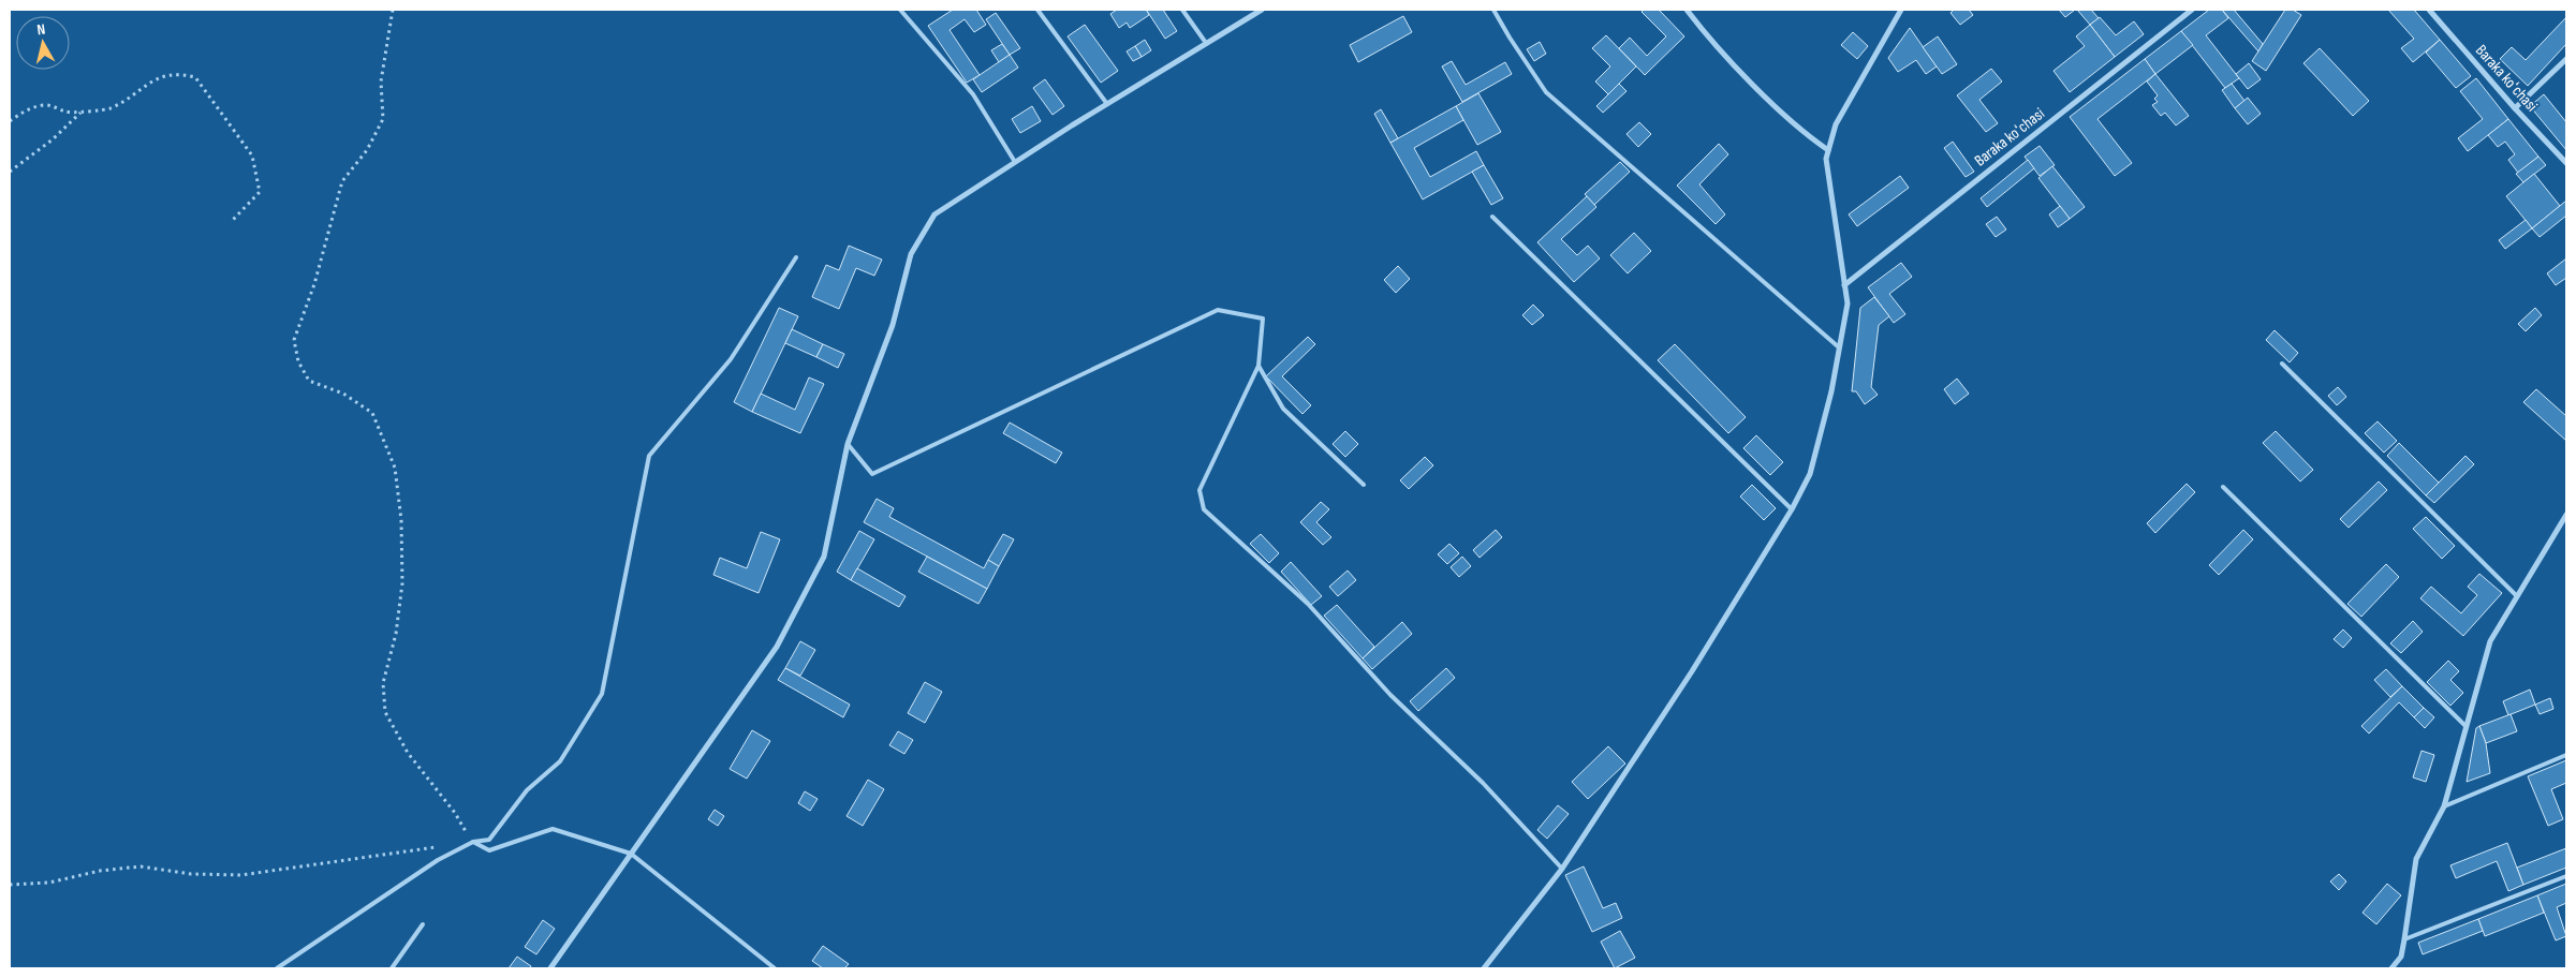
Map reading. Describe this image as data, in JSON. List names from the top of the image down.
{
  "streets": {
    "street": ["Baraka koʻchasi"]
  },
  "north": "top"
}
